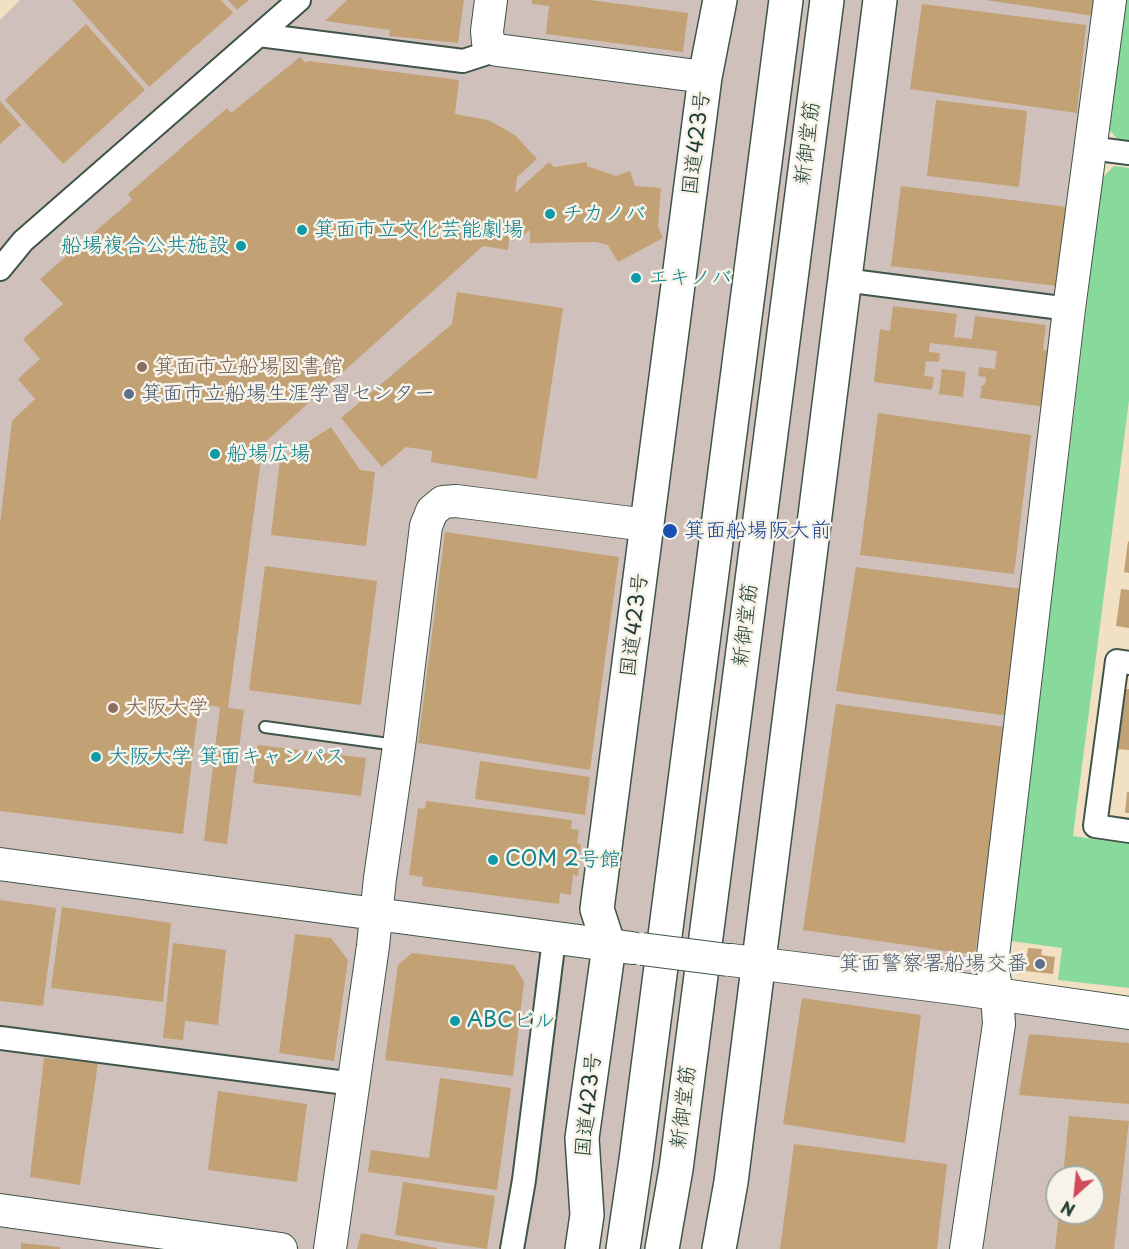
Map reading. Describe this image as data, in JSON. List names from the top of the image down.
{
  "streets": {
    "highway": ["国道423号", "新御堂筋"]
  },
  "places": [
    "チカノバ",
    "箕面市立文化芸能劇場",
    "船場複合公共施設",
    "エキノバ",
    "箕面市立船場図書館",
    "箕面市立船場生涯学習センター",
    "船場広場",
    "箕面船場阪大前",
    "大阪大学",
    "大阪大学 箕面キャンパス",
    "COM 2号館",
    "箕面警察署船場交番",
    "ABCビル"
  ],
  "north": "bottom left"
}
